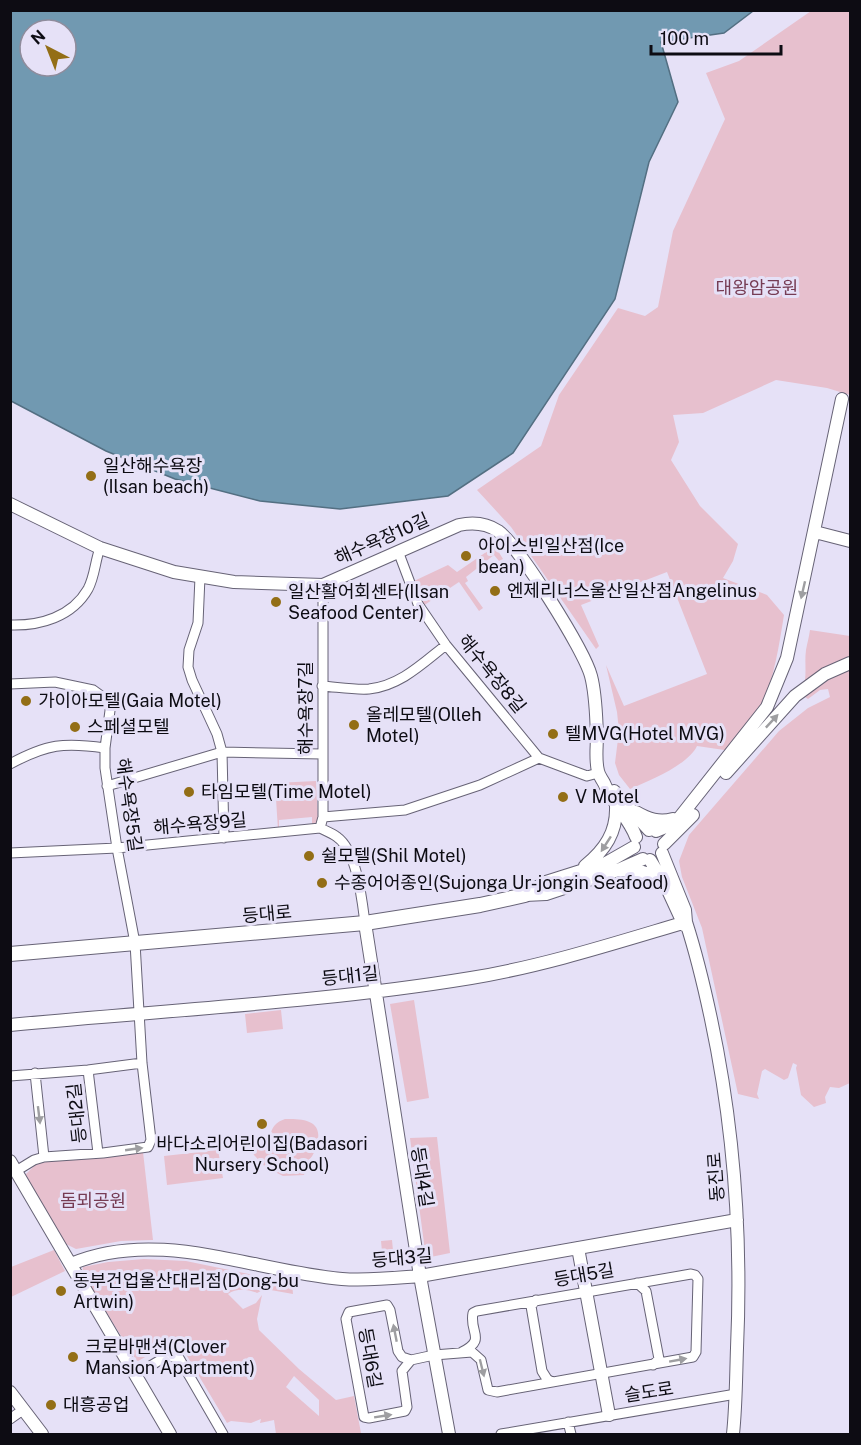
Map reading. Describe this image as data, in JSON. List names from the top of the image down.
{
  "streets": {
    "main road": ["등대로"],
    "street": [
      "해수욕장10길",
      "해수욕장8길",
      "해수욕장7길",
      "해수욕장5길",
      "해수욕장9길",
      "등대1길",
      "등대2길",
      "등대4길",
      "동진로",
      "등대3길",
      "등대5길",
      "등대6길",
      "슬도로"
    ]
  },
  "crossings": [
    ["해수욕장10길", "해수욕장8길"],
    ["해수욕장10길", "해수욕장7길"],
    ["해수욕장7길", "해수욕장9길"],
    ["해수욕장5길", "해수욕장9길"],
    ["해수욕장5길", "등대로"],
    ["해수욕장5길", "등대1길"],
    ["해수욕장5길", "등대2길"],
    ["등대로", "등대4길"],
    ["등대1길", "등대2길"],
    ["등대1길", "등대4길"],
    ["등대1길", "동진로"],
    ["등대4길", "등대3길"],
    ["동진로", "등대3길"],
    ["동진로", "슬도로"]
  ],
  "parks": ["대왕암공원", "돔뫼공원"],
  "places": [
    "일산해수욕장 (Ilsan beach)",
    "아이스빈일산점(Ice bean)",
    "엔제리너스울산일산점Angelinus",
    "일산활어회센타(Ilsan Seafood Center)",
    "가이아모텔(Gaia Motel)",
    "올레모텔(Olleh Motel)",
    "스페셜모텔",
    "텔MVG(Hotel MVG)",
    "타임모텔(Time Motel)",
    "V Motel",
    "쉴모텔(Shil Motel)",
    "수종어어종인(Sujonga Ur-jongin Seafood)",
    "바다소리어린이집(Badasori Nursery School)",
    "동부건업울산대리점(Dong-bu Artwin)",
    "크로바맨션(Clover Mansion Apartment)",
    "대흥공업"
  ],
  "scale_bar": "100 m",
  "north": "top left"
}
